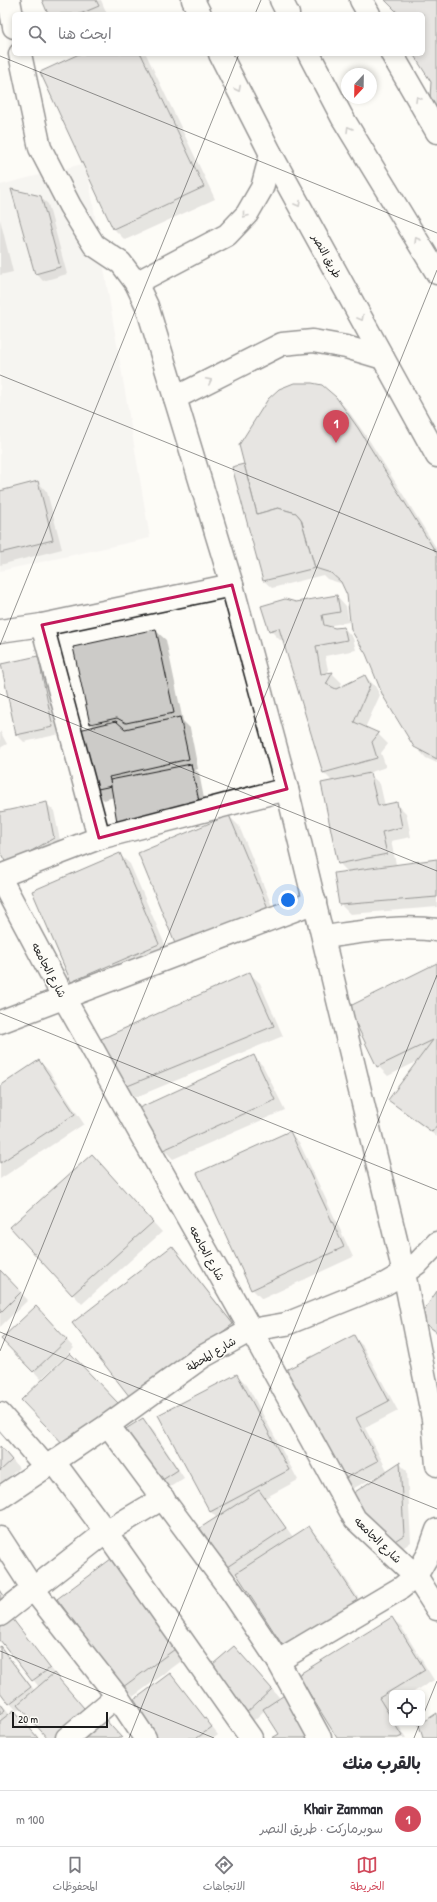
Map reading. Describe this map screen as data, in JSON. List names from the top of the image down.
{
  "streets": {
    "street": ["طريق النصر", "شارع الجامعه", "شارع المحطة"]
  },
  "crossings": [
    ["شارع الجامعه", "شارع المحطة"]
  ],
  "scale_bar": "20 m",
  "north": "bottom",
  "page": {
    "search": "ابحث هنا",
    "pins": "1",
    "scale": "20 m",
    "heading": "بالقرب منك",
    "list": [
      {
        "mark": "1",
        "name": "Khair Zamman",
        "note": "سوبرماركت · طريق النصر",
        "value": "100 m"
      }
    ],
    "nav": ["الخريطة", "الاتجاهات", "المحفوظات"]
  }
}
